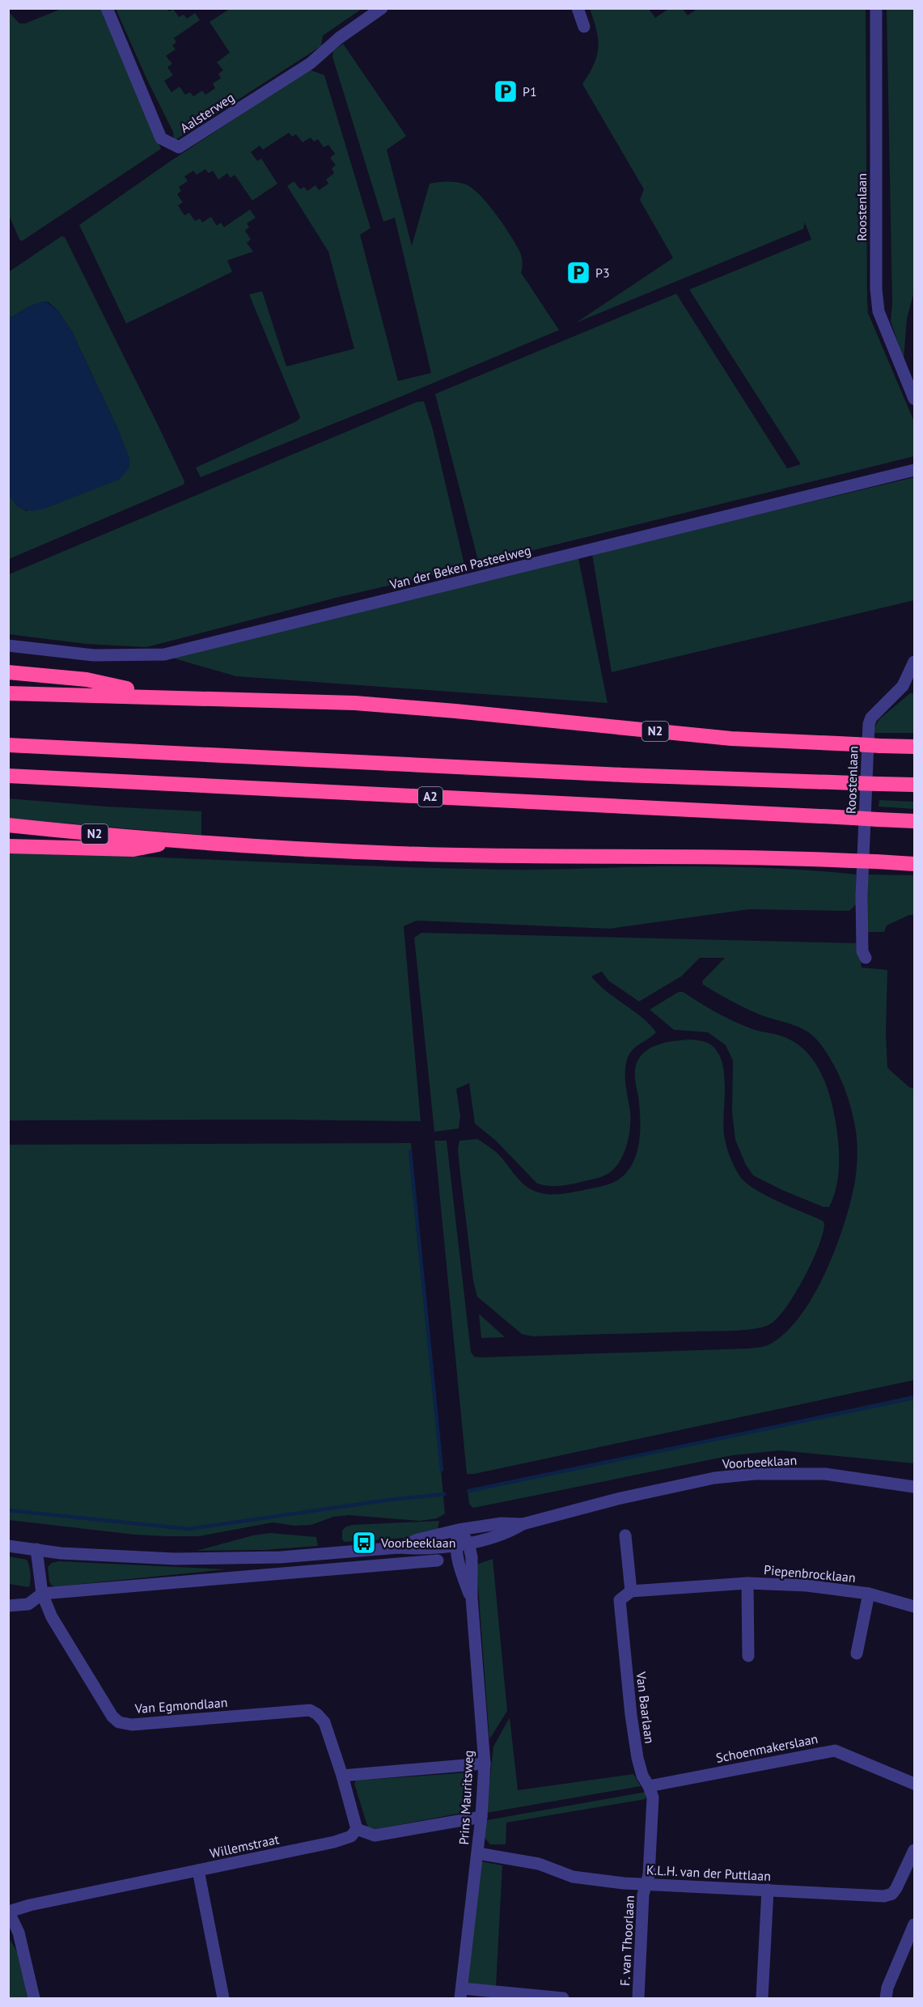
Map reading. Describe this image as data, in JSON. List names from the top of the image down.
{
  "streets": {
    "highway": ["N2", "A2"],
    "street": [
      "Aalsterweg",
      "Roostenlaan",
      "Van der Beken Pasteelweg",
      "Voorbeeklaan",
      "Piepenbrocklaan",
      "Van Egmondlaan",
      "Van Baarlaan",
      "Schoenmakerslaan",
      "Prins Mauritsweg",
      "Willemstraat",
      "K.L.H. van der Puttlaan",
      "F. van Thoorlaan"
    ]
  },
  "crossings": [
    ["Voorbeeklaan", "Van Egmondlaan"],
    ["Voorbeeklaan", "Prins Mauritsweg"],
    ["Piepenbrocklaan", "Van Baarlaan"],
    ["Van Egmondlaan", "Willemstraat"],
    ["Van Baarlaan", "Schoenmakerslaan"],
    ["Van Baarlaan", "K.L.H. van der Puttlaan"],
    ["Van Baarlaan", "F. van Thoorlaan"],
    ["Prins Mauritsweg", "K.L.H. van der Puttlaan"],
    ["K.L.H. van der Puttlaan", "F. van Thoorlaan"]
  ],
  "places": {
    "parking": ["P1", "P3"],
    "bus stop": ["Voorbeeklaan"]
  }
}
